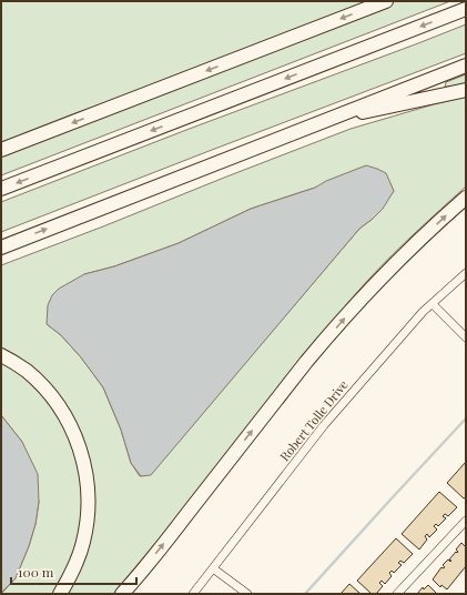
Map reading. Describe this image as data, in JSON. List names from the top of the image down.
{
  "streets": {
    "street": ["Robert Tolle Drive"]
  },
  "scale_bar": "100 m"
}
